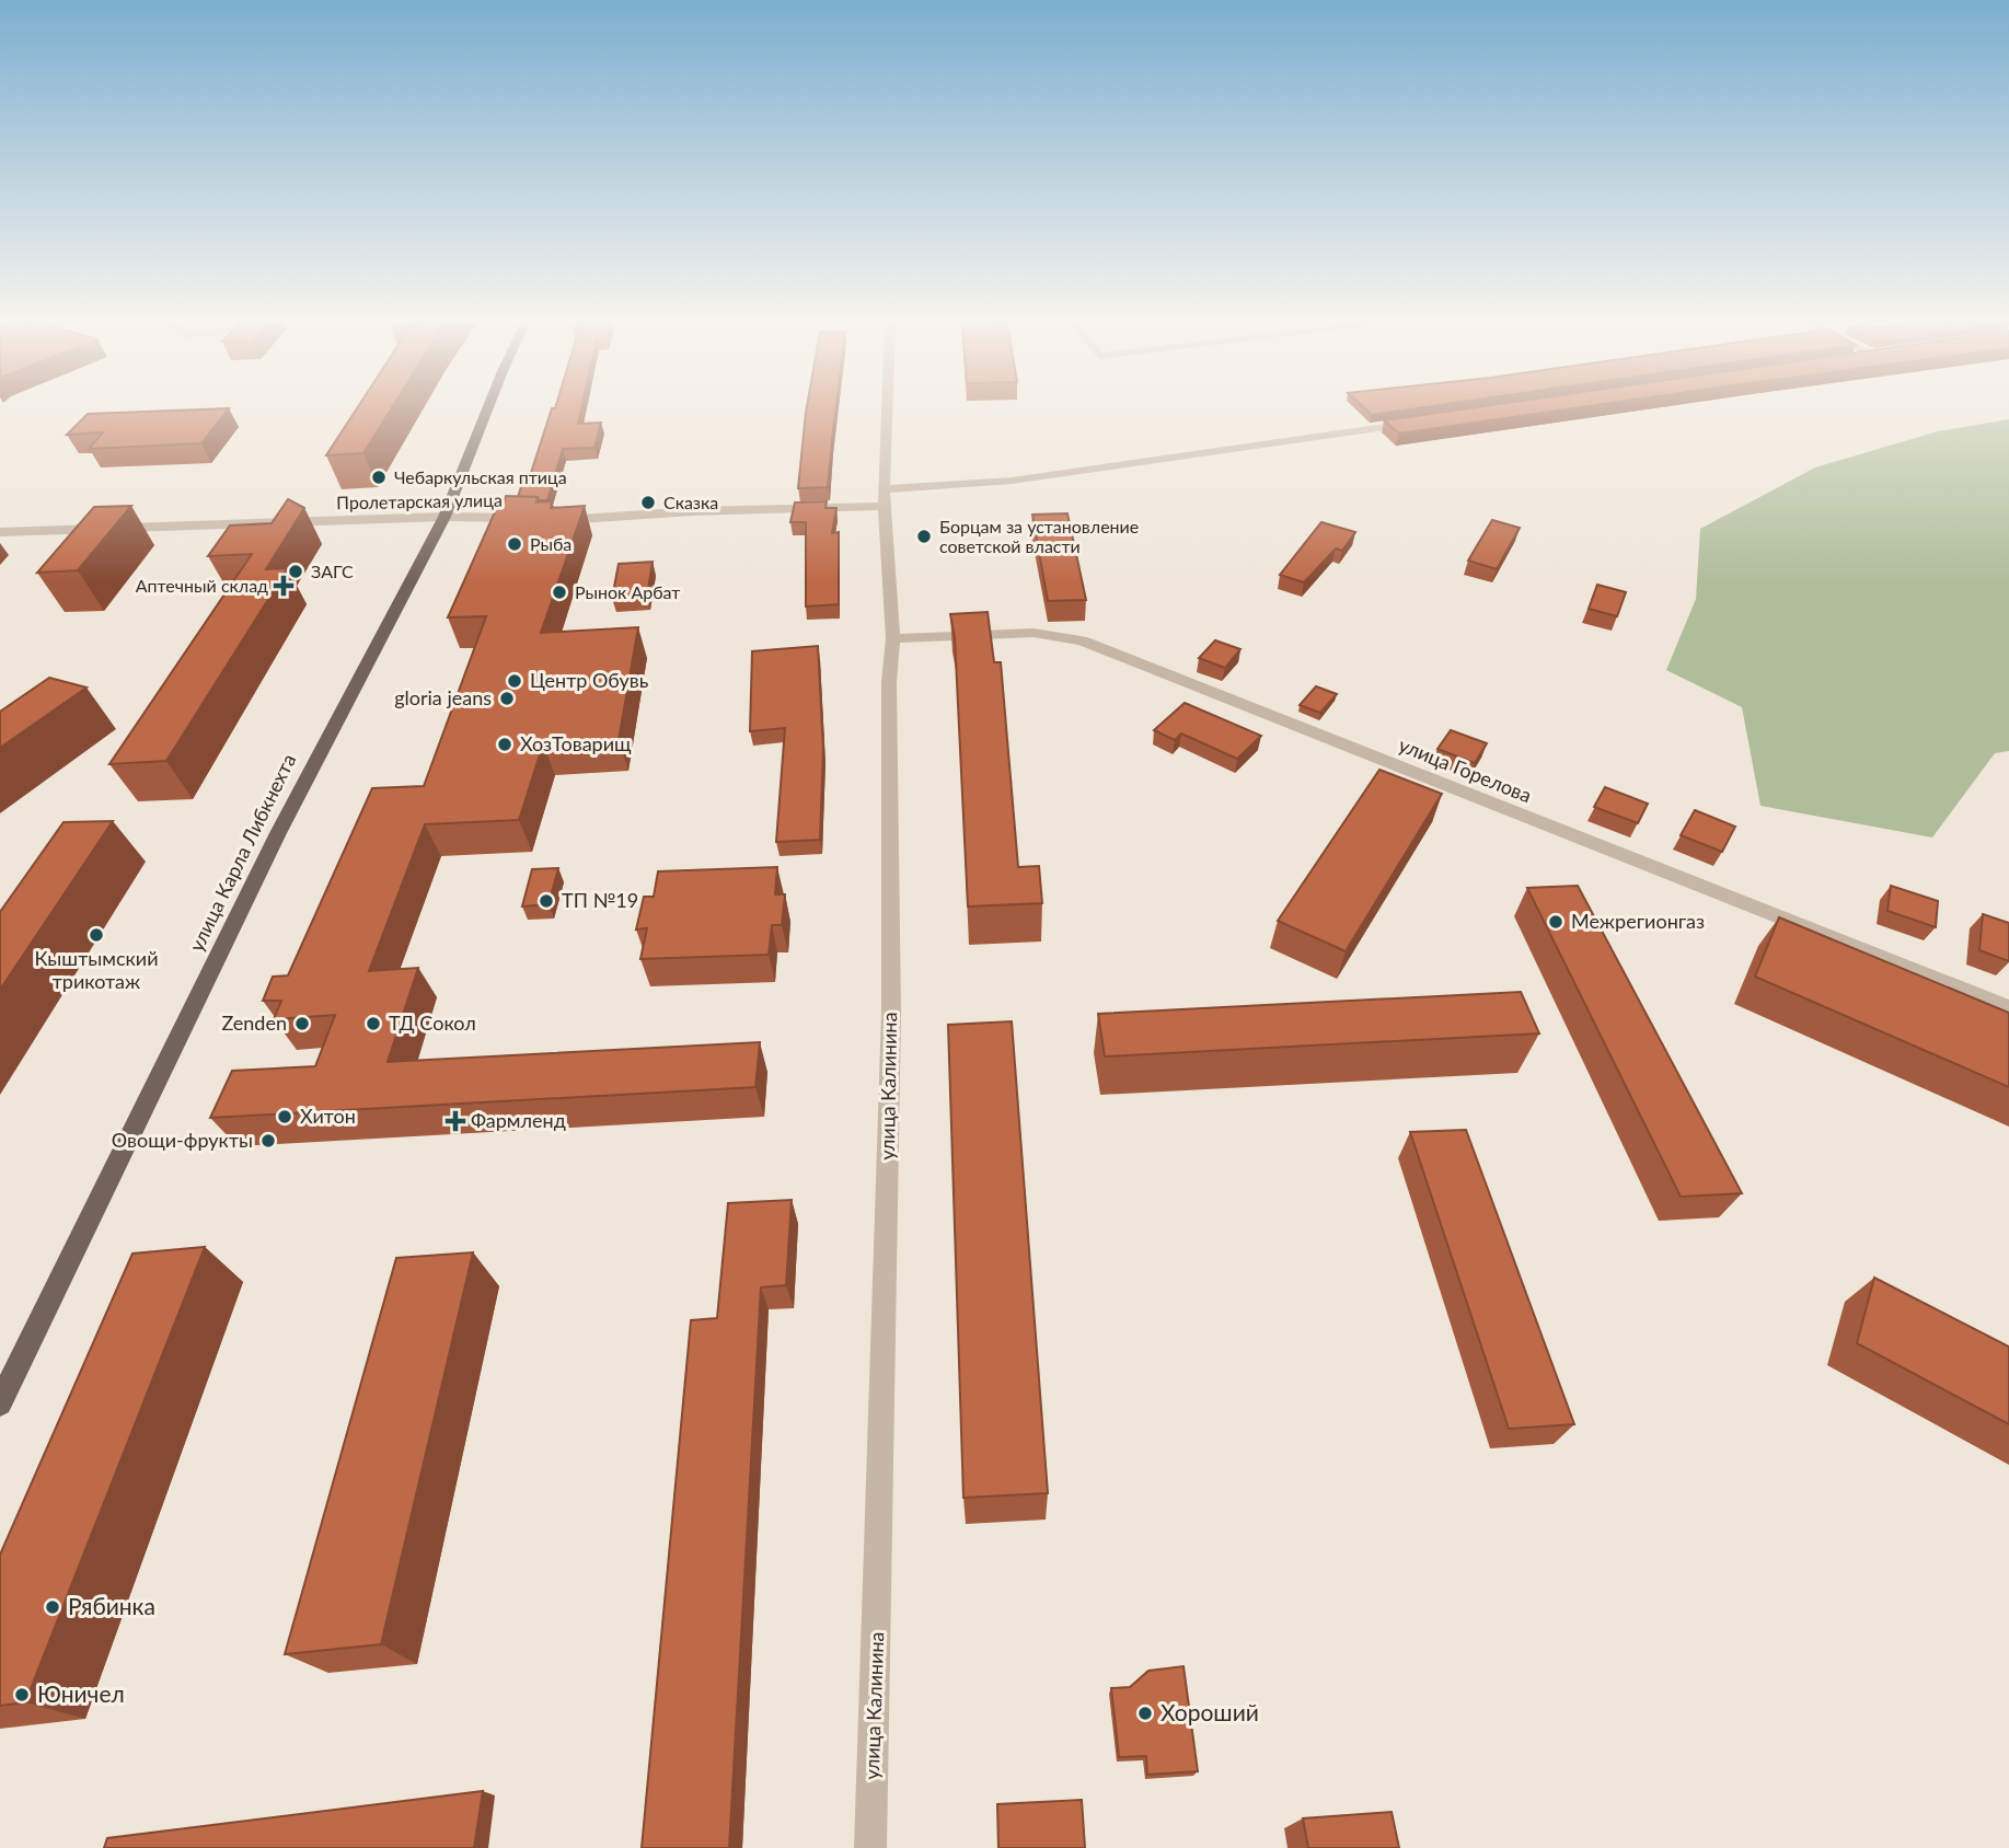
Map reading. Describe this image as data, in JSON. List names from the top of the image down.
{
  "streets": {
    "main road": ["улица Карла Либкнехта"],
    "street": ["Пролетарская улица", "улица Горелова", "улица Калинина"]
  },
  "crossings": [
    ["Пролетарская улица", "улица Карла Либкнехта"],
    ["Пролетарская улица", "улица Калинина"],
    ["улица Горелова", "улица Калинина"]
  ],
  "places": {
    "other": [
      "Чебаркульская птица",
      "Сказка",
      "Борцам за установление советской власти",
      "Рыба",
      "ЗАГС",
      "Рынок Арбат",
      "Центр Обувь",
      "gloria jeans",
      "ХозТоварищ",
      "ТП №19",
      "Межрегионгаз",
      "Кыштымский трикотаж",
      "Zenden",
      "ТД Сокол",
      "Хитон",
      "Овощи-фрукты",
      "Рябинка",
      "Юничел",
      "Хороший"
    ],
    "health": ["Аптечный склад", "Фармленд"]
  }
}
